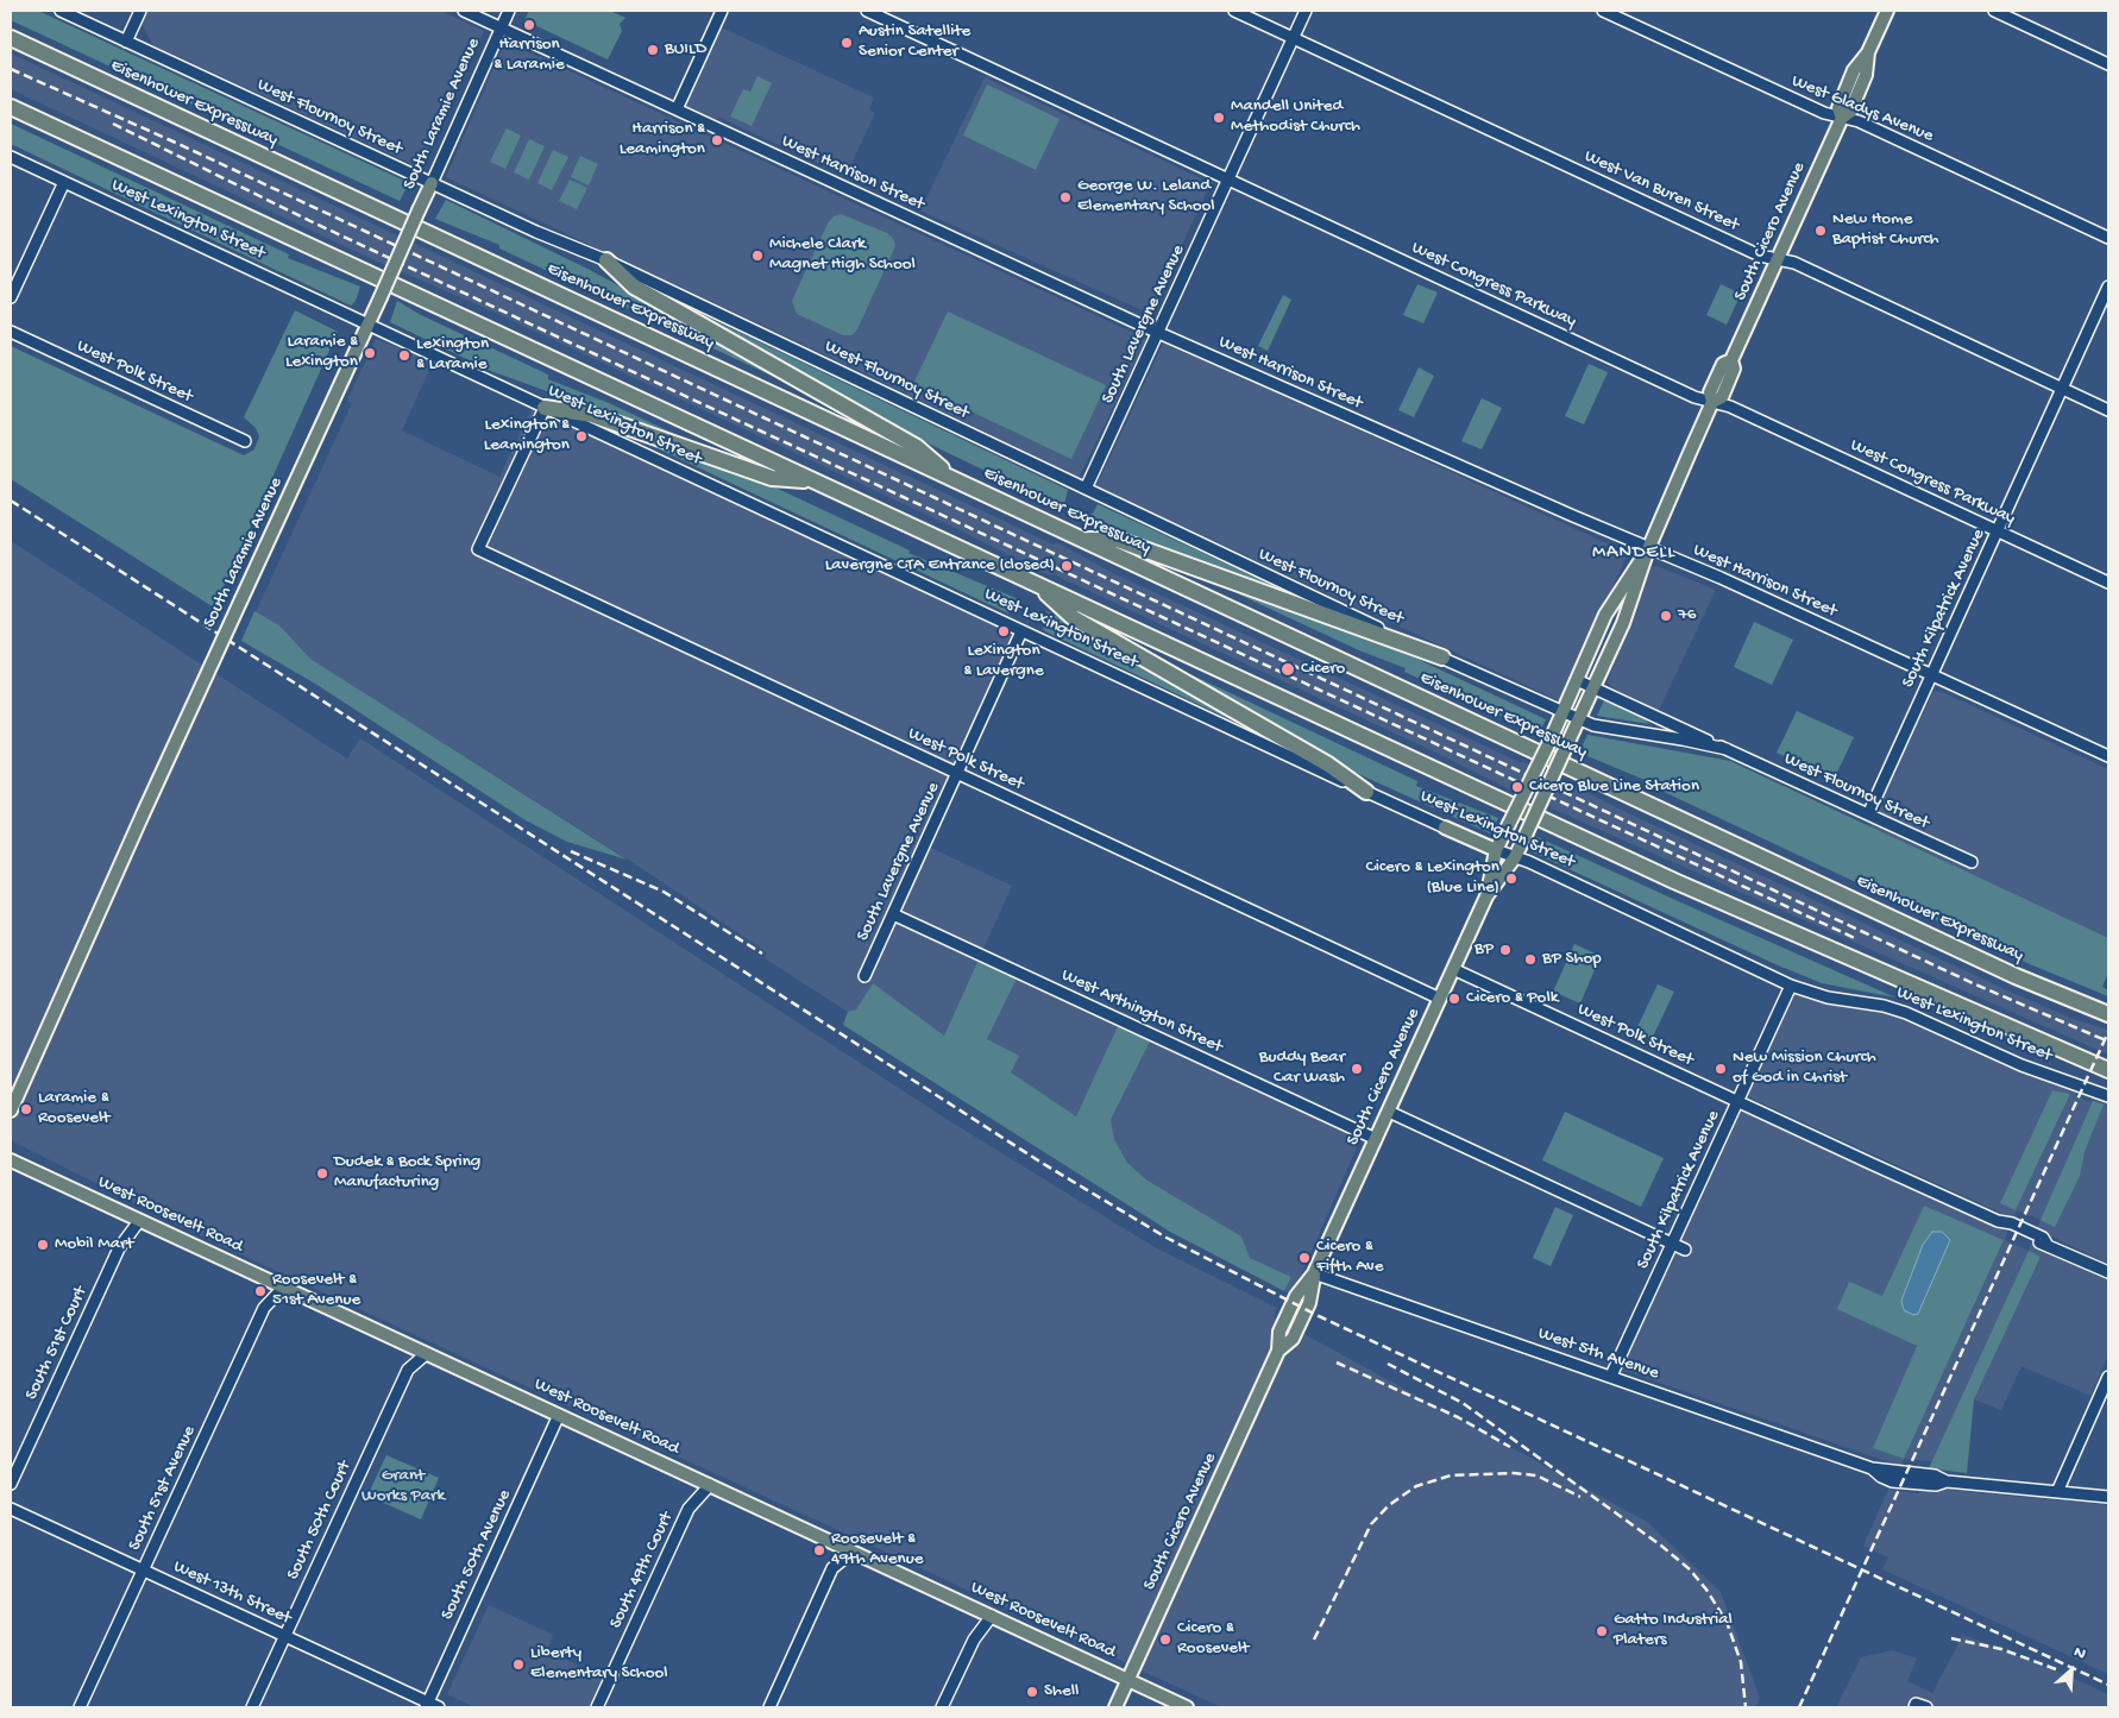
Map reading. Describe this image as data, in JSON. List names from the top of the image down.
{
  "streets": {
    "highway": ["Eisenhower Expressway"],
    "main road": [
      "South Laramie Avenue",
      "West Lexington Street",
      "South Cicero Avenue",
      "West Roosevelt Road"
    ],
    "street": [
      "West Gladys Avenue",
      "West Flournoy Street",
      "West Harrison Street",
      "West Van Buren Street",
      "West Congress Parkway",
      "South Lavergne Avenue",
      "West Polk Street",
      "South Kilpatrick Avenue",
      "West Arthington Street",
      "South 51st Court",
      "West 5th Avenue",
      "South 51st Avenue",
      "South 50th Court",
      "South 50th Avenue",
      "South 49th Court",
      "West 13th Street"
    ]
  },
  "crossings": [
    ["West Gladys Avenue", "South Cicero Avenue"],
    ["South Laramie Avenue", "West Flournoy Street"],
    ["South Laramie Avenue", "West Harrison Street"],
    ["South Laramie Avenue", "West Lexington Street"],
    ["West Flournoy Street", "South Cicero Avenue"],
    ["West Flournoy Street", "South Lavergne Avenue"],
    ["West Flournoy Street", "South Kilpatrick Avenue"],
    ["West Harrison Street", "South Cicero Avenue"],
    ["West Harrison Street", "South Lavergne Avenue"],
    ["West Harrison Street", "South Kilpatrick Avenue"],
    ["West Van Buren Street", "South Cicero Avenue"],
    ["West Van Buren Street", "South Lavergne Avenue"],
    ["West Van Buren Street", "South Kilpatrick Avenue"],
    ["West Lexington Street", "South Cicero Avenue"],
    ["West Lexington Street", "South Lavergne Avenue"],
    ["West Lexington Street", "West Polk Street"],
    ["West Lexington Street", "South Kilpatrick Avenue"],
    ["South Cicero Avenue", "West Congress Parkway"],
    ["South Cicero Avenue", "West Polk Street"],
    ["South Cicero Avenue", "West Arthington Street"],
    ["South Cicero Avenue", "West Roosevelt Road"],
    ["South Cicero Avenue", "West 5th Avenue"],
    ["West Congress Parkway", "South Lavergne Avenue"],
    ["West Congress Parkway", "South Kilpatrick Avenue"],
    ["South Lavergne Avenue", "West Polk Street"],
    ["South Lavergne Avenue", "West Arthington Street"],
    ["West Polk Street", "South Kilpatrick Avenue"],
    ["South Kilpatrick Avenue", "West 5th Avenue"],
    ["West Roosevelt Road", "South 51st Court"],
    ["West Roosevelt Road", "South 51st Avenue"],
    ["West Roosevelt Road", "South 50th Court"],
    ["West Roosevelt Road", "South 50th Avenue"],
    ["West Roosevelt Road", "South 49th Court"],
    ["South 51st Avenue", "West 13th Street"],
    ["South 50th Court", "West 13th Street"],
    ["South 50th Avenue", "West 13th Street"]
  ],
  "districts": ["MANDELL"],
  "parks": ["Grant Works Park"],
  "places": [
    "Harrison & Laramie",
    "Austin Satellite Senior Center",
    "BUILD",
    "Mandell United Methodist Church",
    "Harrison & Leamington",
    "George W. Leland Elementary School",
    "New Home Baptist Church",
    "Michele Clark Magnet High School",
    "Laramie & Lexington",
    "Lexington & Laramie",
    "Lexington & Leamington",
    "Lavergne CTA Entrance (closed)",
    "76",
    "Lexington & Lavergne",
    "Cicero",
    "Cicero Blue Line Station",
    "Cicero & Lexington (Blue Line)",
    "BP",
    "BP Shop",
    "Cicero & Polk",
    "Buddy Bear Car Wash",
    "New Mission Church of God in Christ",
    "Laramie & Roosevelt",
    "Dudek & Bock Spring Manufacturing",
    "Mobil Mart",
    "Cicero & Fifth Ave",
    "Roosevelt & 51st Avenue",
    "Roosevelt & 49th Avenue",
    "Gatto Industrial Platers",
    "Cicero & Roosevelt",
    "Liberty Elementary School",
    "Shell"
  ],
  "north": "top right"
}
